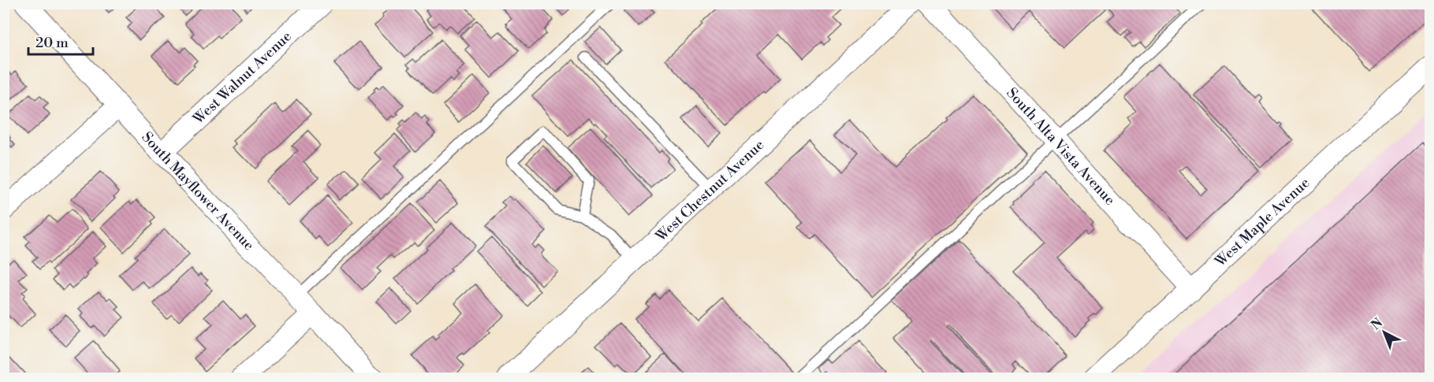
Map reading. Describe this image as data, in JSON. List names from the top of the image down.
{
  "streets": {
    "street": [
      "West Walnut Avenue",
      "South Alta Vista Avenue",
      "West Chestnut Avenue",
      "South Mayflower Avenue",
      "West Maple Avenue"
    ]
  },
  "crossings": [
    ["West Walnut Avenue", "South Mayflower Avenue"],
    ["South Alta Vista Avenue", "West Maple Avenue"]
  ],
  "scale_bar": "20 m",
  "north": "top left"
}
